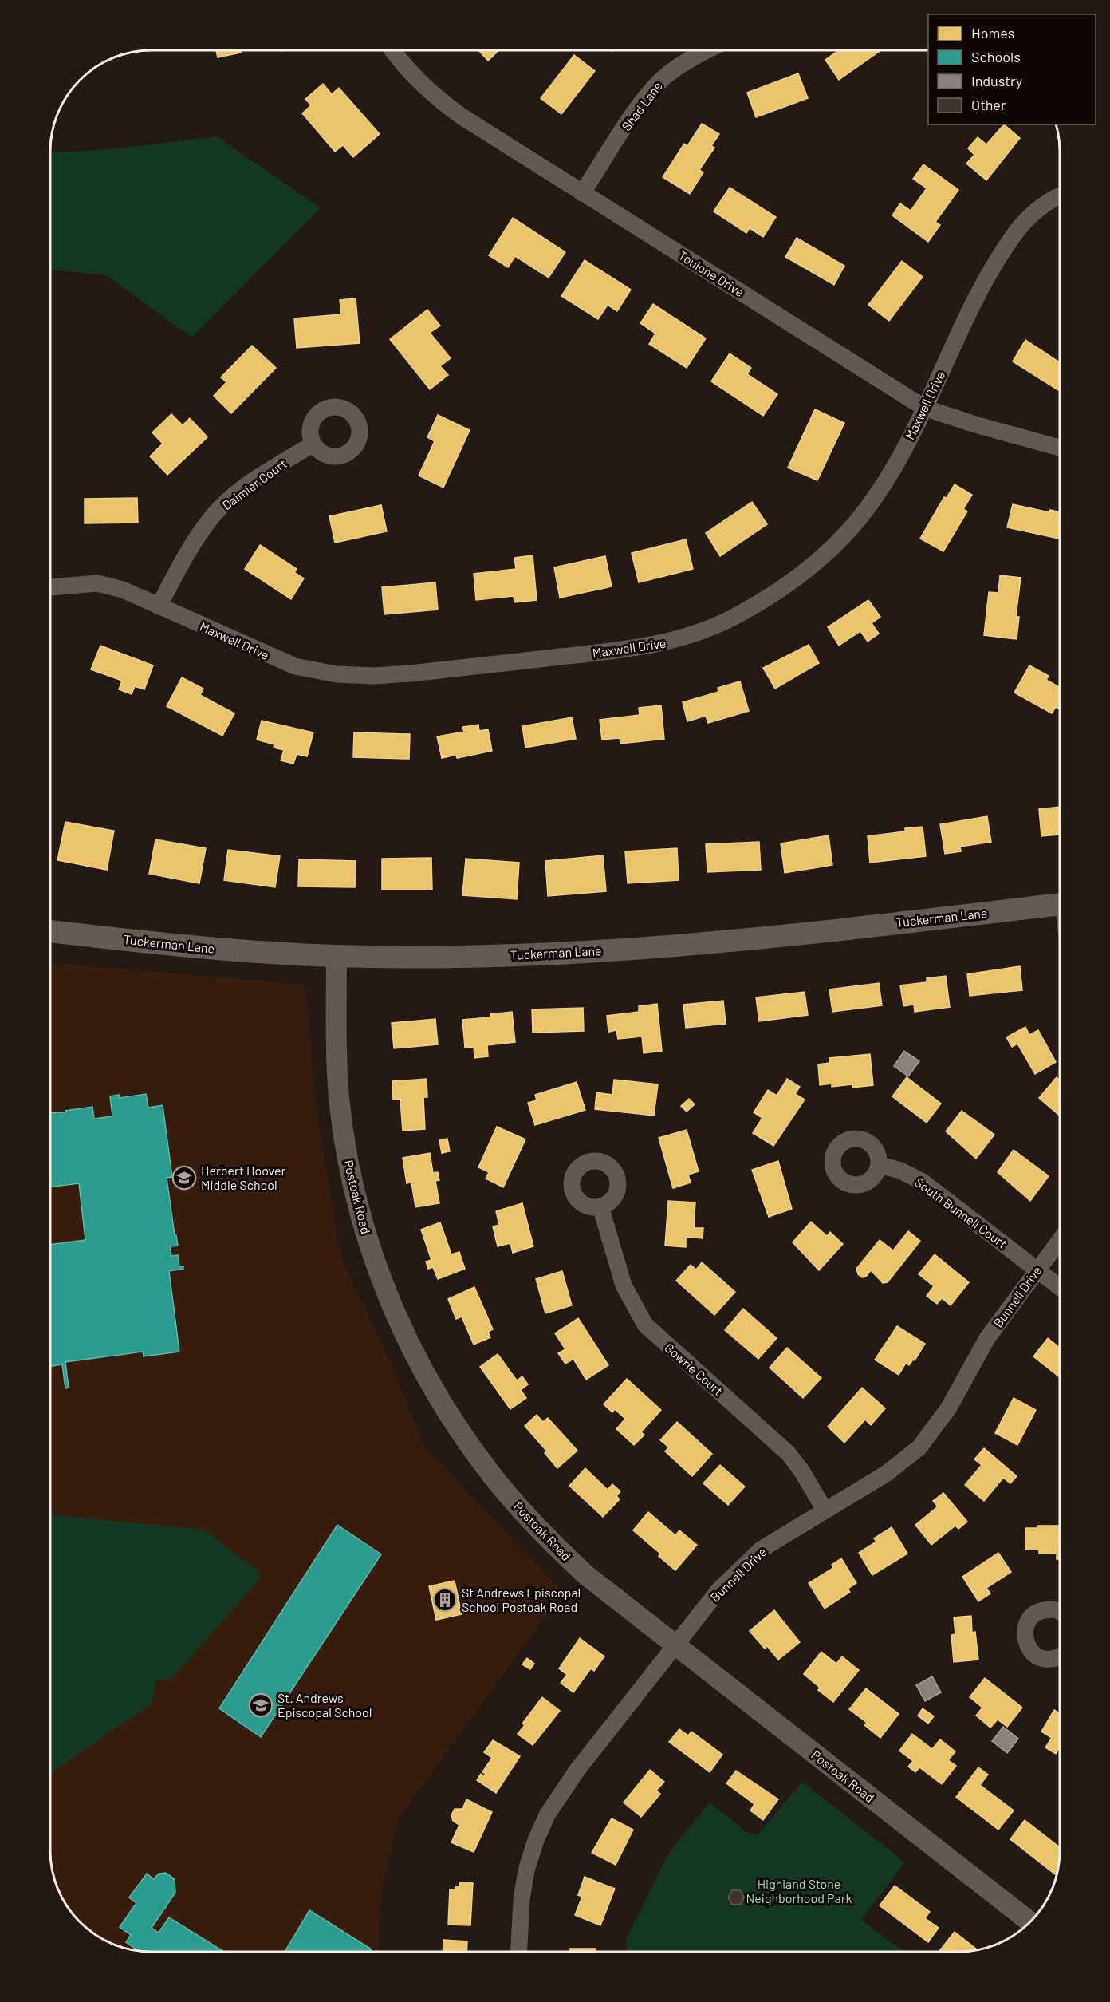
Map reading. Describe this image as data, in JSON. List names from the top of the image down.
{
  "streets": {
    "main road": ["Tuckerman Lane"],
    "street": [
      "Shad Lane",
      "Toulone Drive",
      "Maxwell Drive",
      "Daimler Court",
      "Postoak Road",
      "South Bunnell Court",
      "Bunnell Drive",
      "Gowrie Court"
    ]
  },
  "crossings": [
    ["Shad Lane", "Toulone Drive"],
    ["Toulone Drive", "Maxwell Drive"],
    ["Maxwell Drive", "Daimler Court"],
    ["Tuckerman Lane", "Postoak Road"],
    ["Postoak Road", "Bunnell Drive"],
    ["South Bunnell Court", "Bunnell Drive"],
    ["Bunnell Drive", "Gowrie Court"]
  ],
  "parks": ["Highland Stone Neighborhood Park"],
  "places": {
    "school or university": ["Herbert Hoover Middle School", "St. Andrews Episcopal School"],
    "building": ["St Andrews Episcopal School Postoak Road"]
  },
  "legend": [
    "Homes",
    "Schools",
    "Industry",
    "Other"
  ]
}
